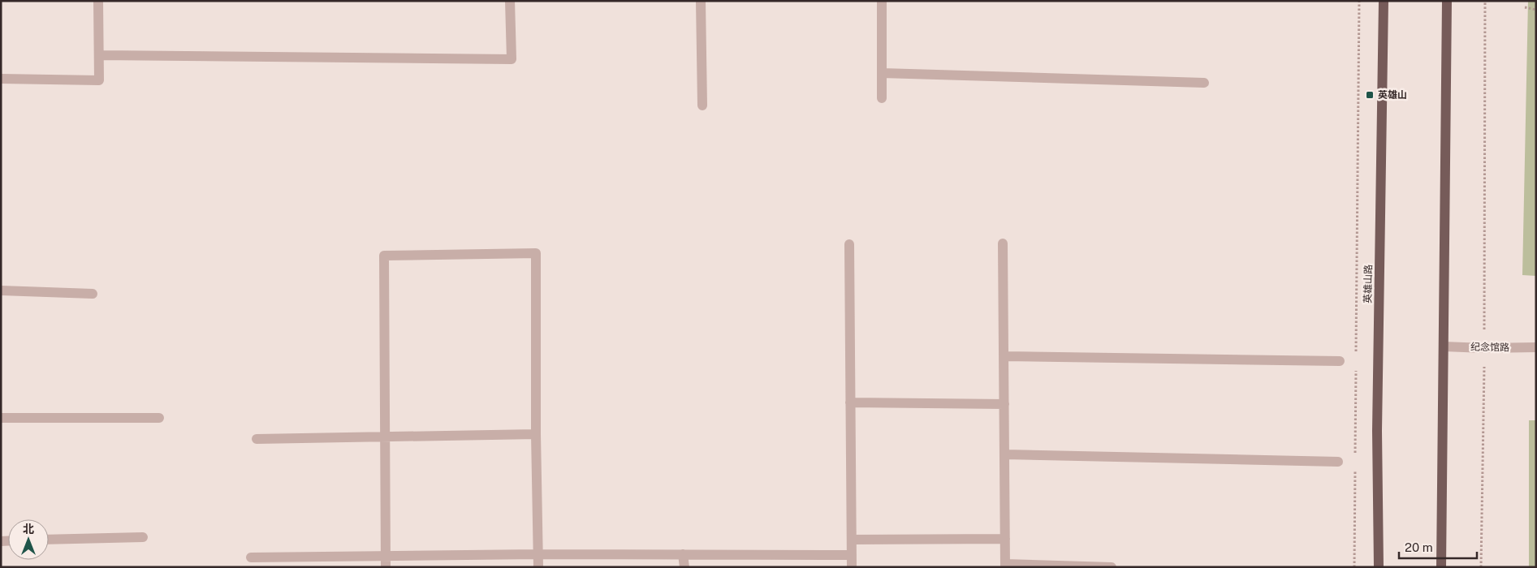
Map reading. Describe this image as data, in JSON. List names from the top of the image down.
{
  "streets": {
    "main road": ["英雄山路"],
    "street": ["纪念馆路"]
  },
  "places": {
    "transit": ["英雄山"]
  },
  "scale_bar": "20 m",
  "north": "top"
}
